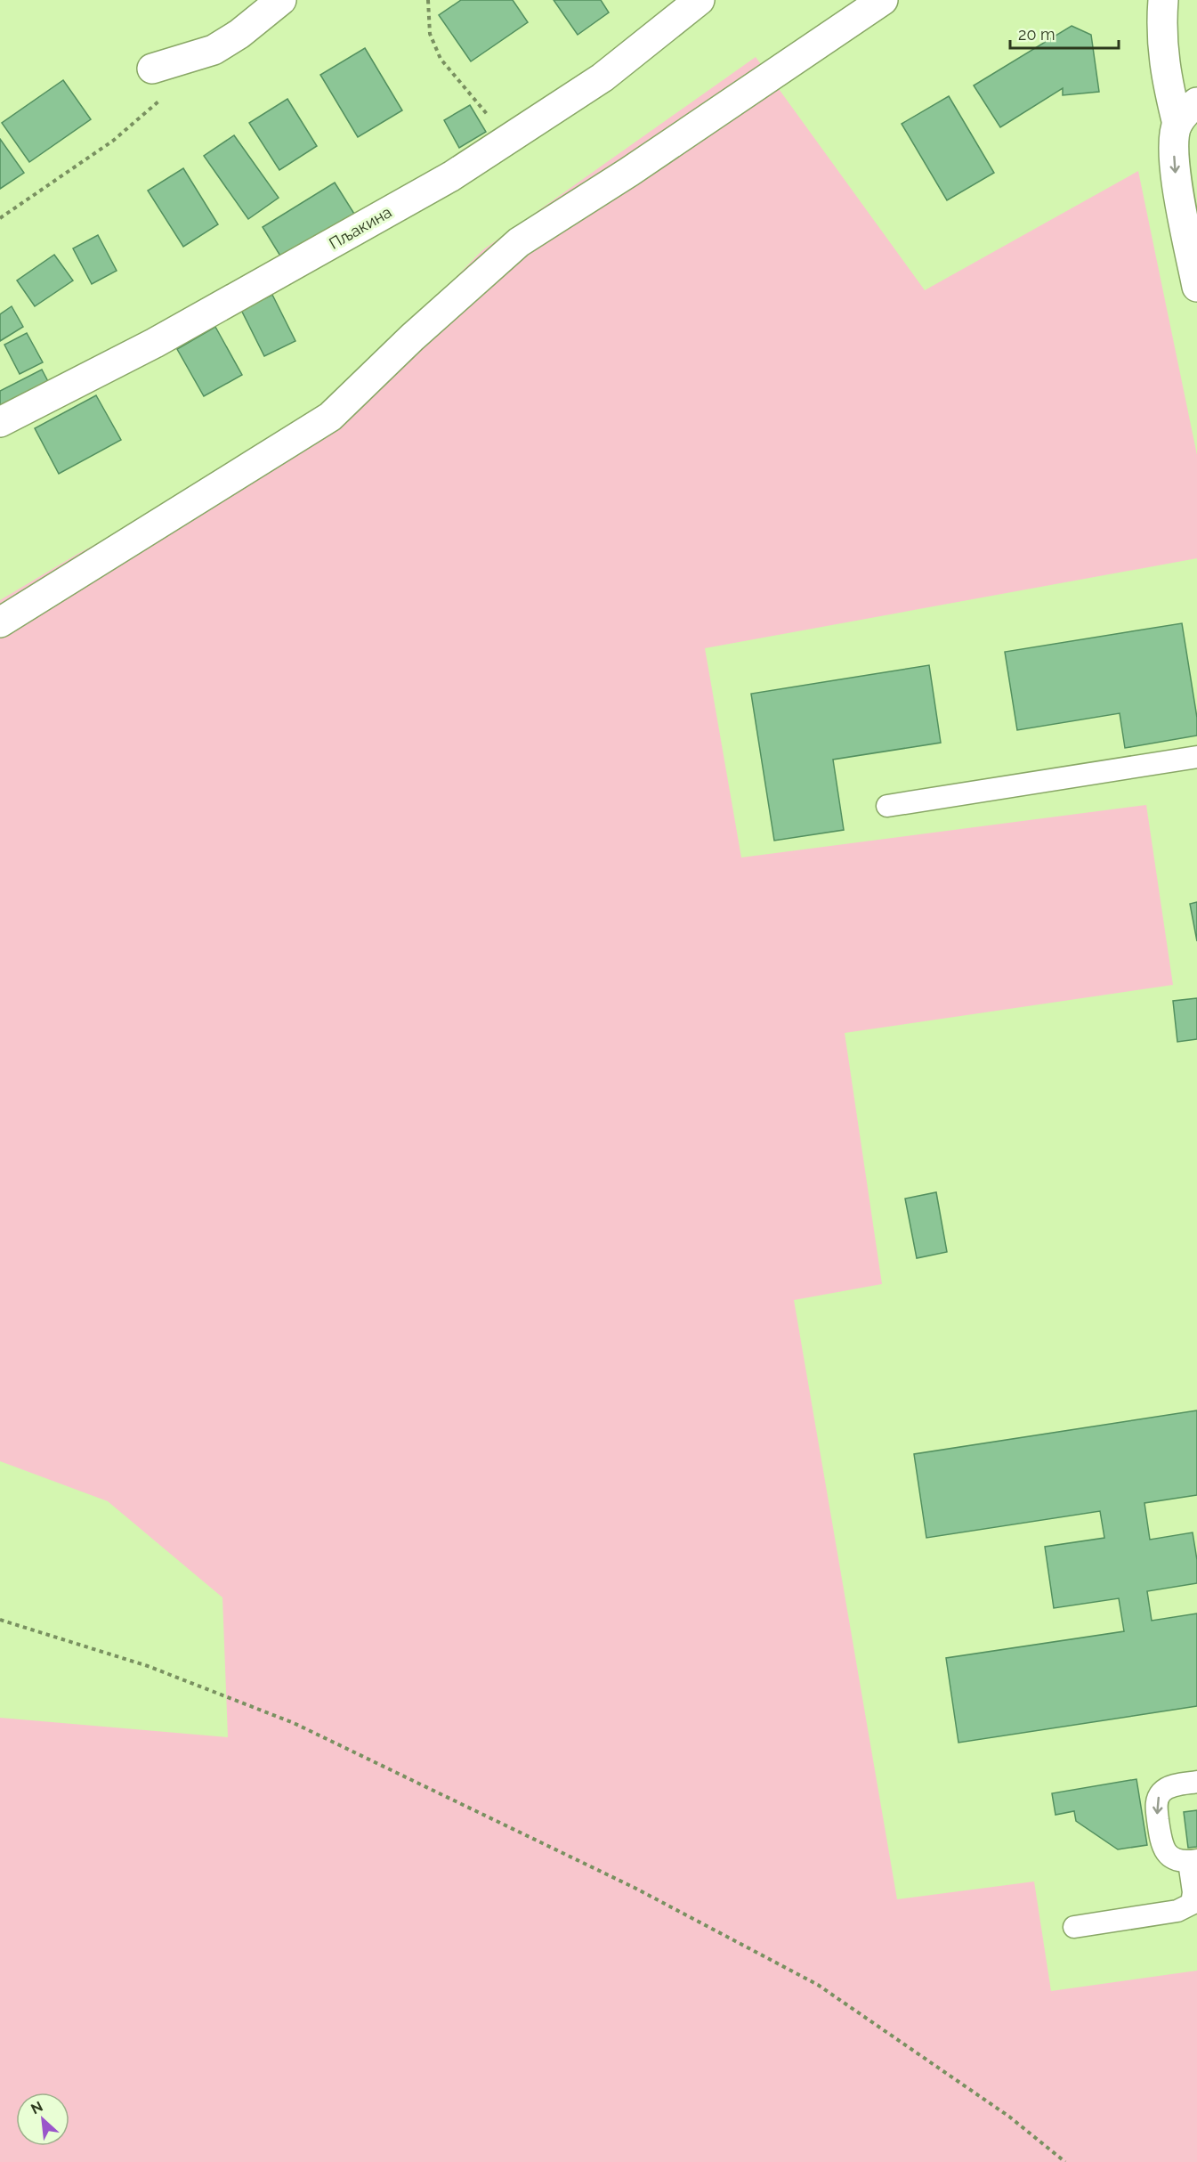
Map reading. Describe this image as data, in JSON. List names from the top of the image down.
{
  "streets": {
    "street": ["Пљакина"]
  },
  "scale_bar": "20 m",
  "north": "top left"
}
